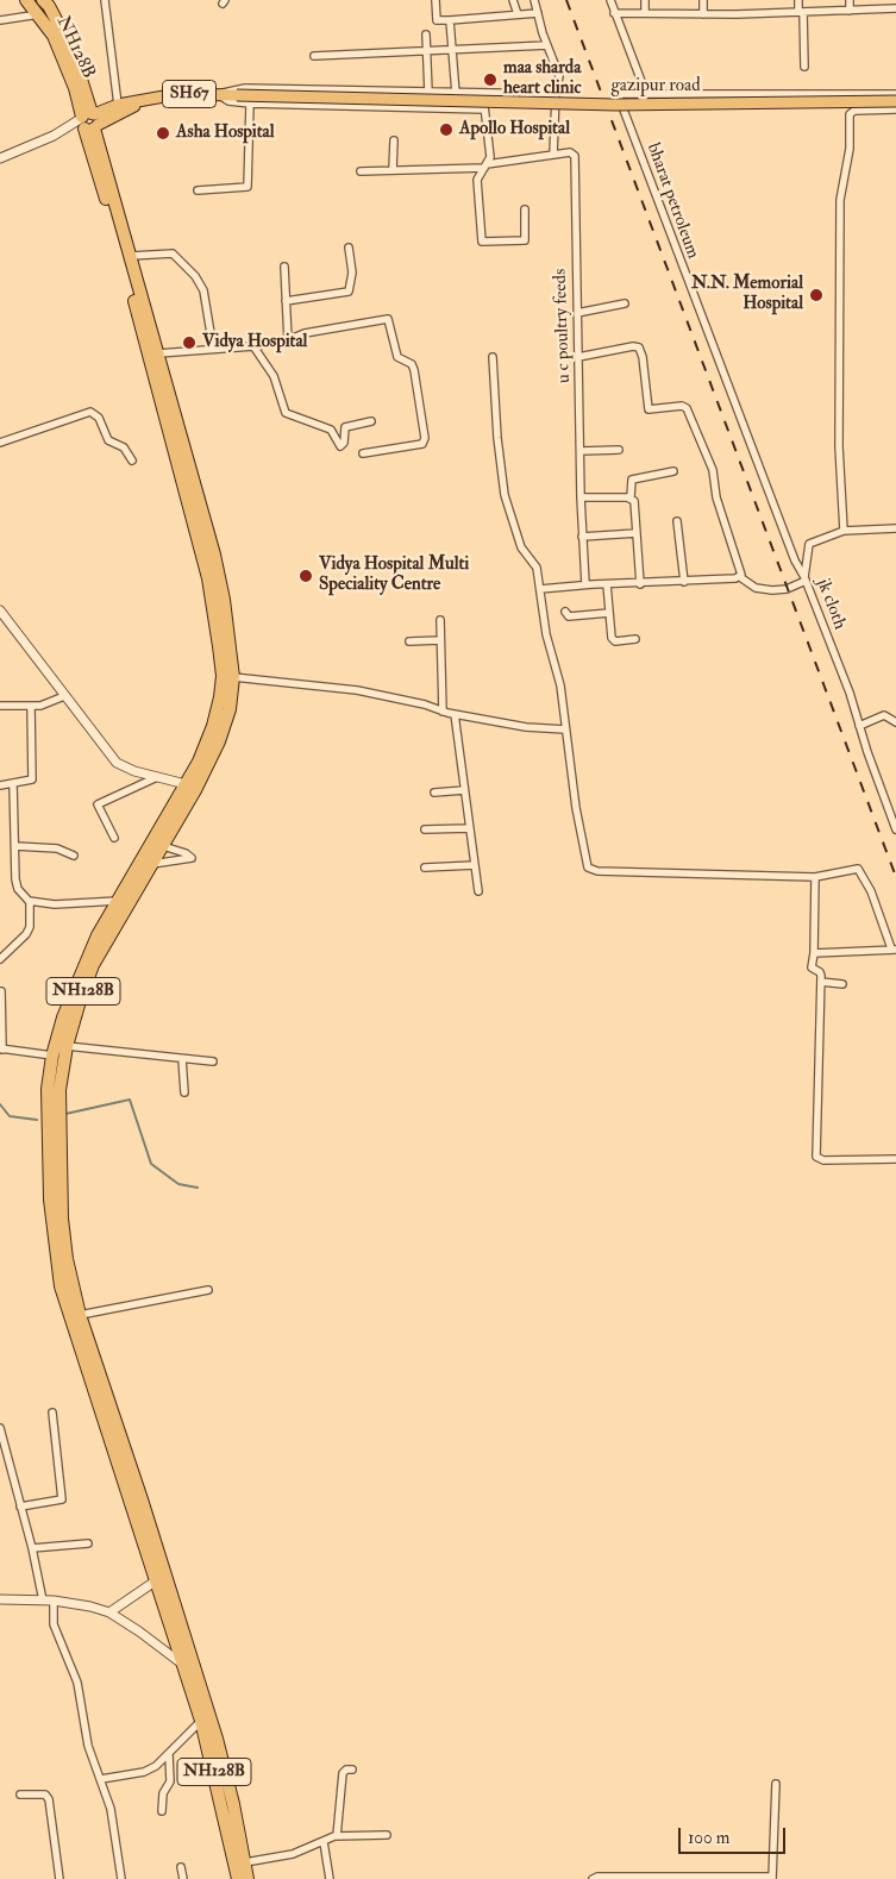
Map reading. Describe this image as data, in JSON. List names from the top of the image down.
{
  "streets": {
    "highway": ["NH128B"],
    "main road": ["gazipur road", "SH67"],
    "street": ["bharat petroleum", "u c poultry feeds", "jk cloth"]
  },
  "crossings": [
    ["NH128B", "SH67"],
    ["gazipur road", "SH67"],
    ["bharat petroleum", "jk cloth"]
  ],
  "places": [
    "maa sharda heart clinic",
    "Apollo Hospital",
    "Asha Hospital",
    "N.N. Memorial Hospital",
    "Vidya Hospital",
    "Vidya Hospital Multi Speciality Centre"
  ],
  "scale_bar": "100 m"
}
